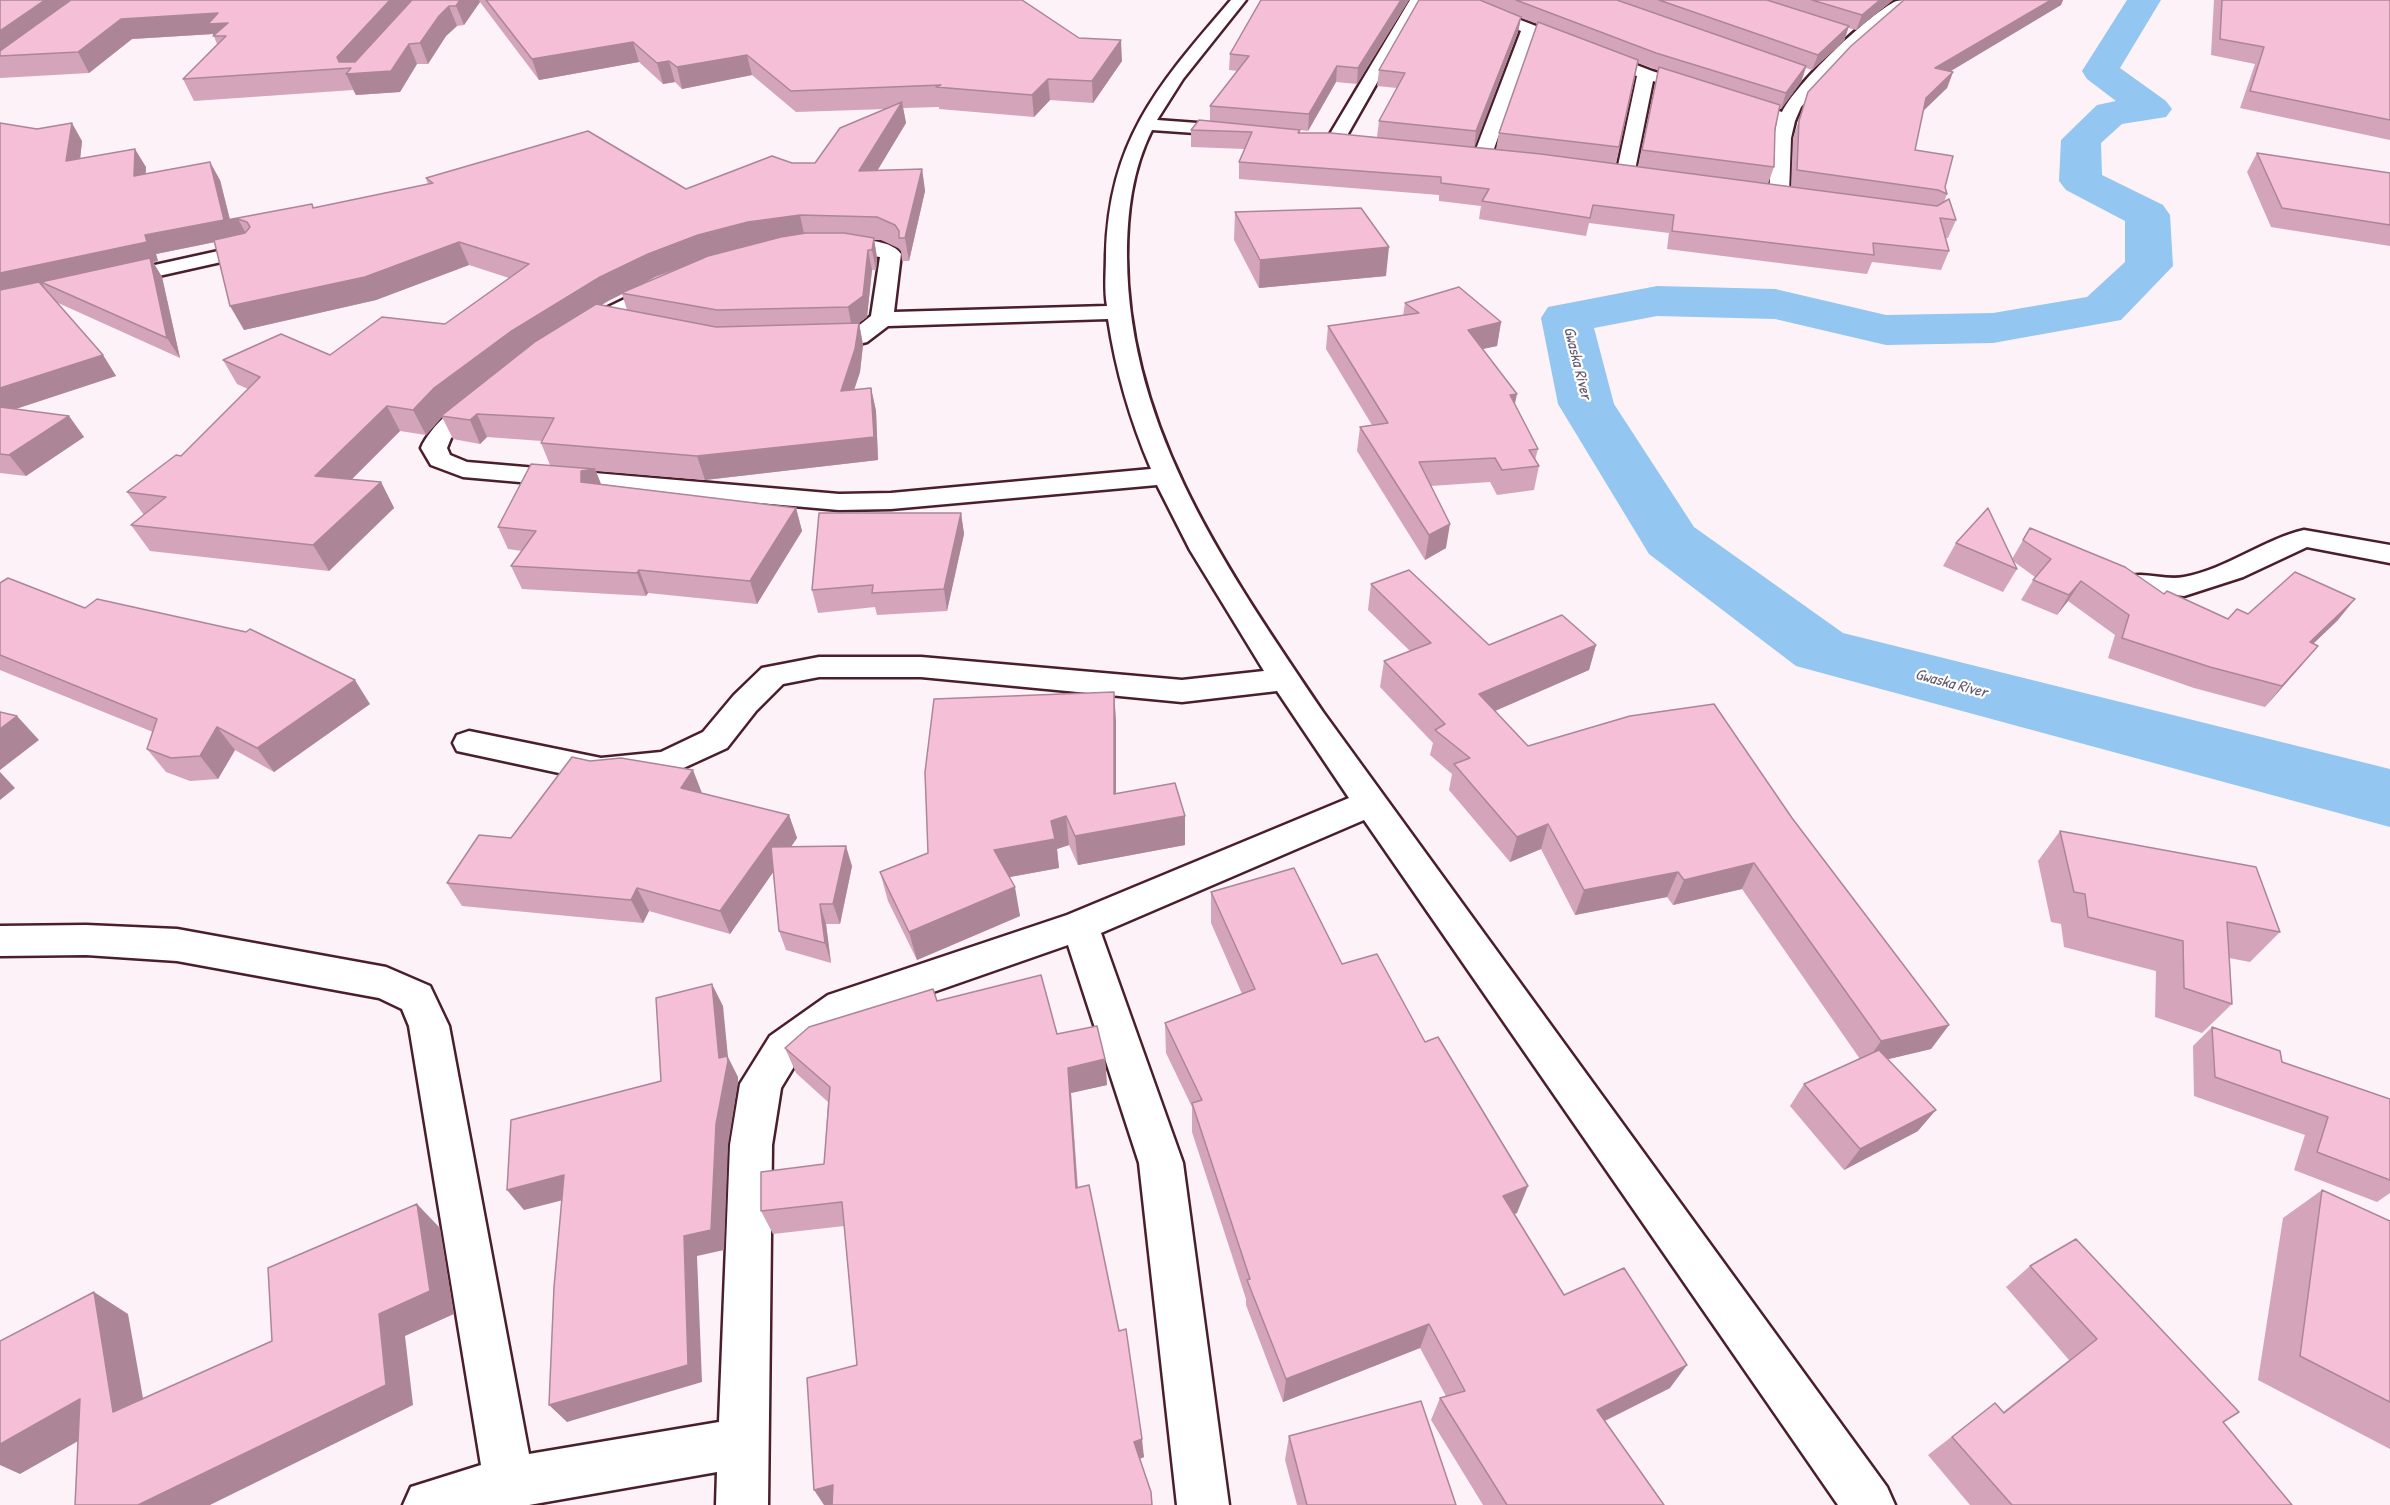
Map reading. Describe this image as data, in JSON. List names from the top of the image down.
{
  "water": ["Gwaska River"]
}
